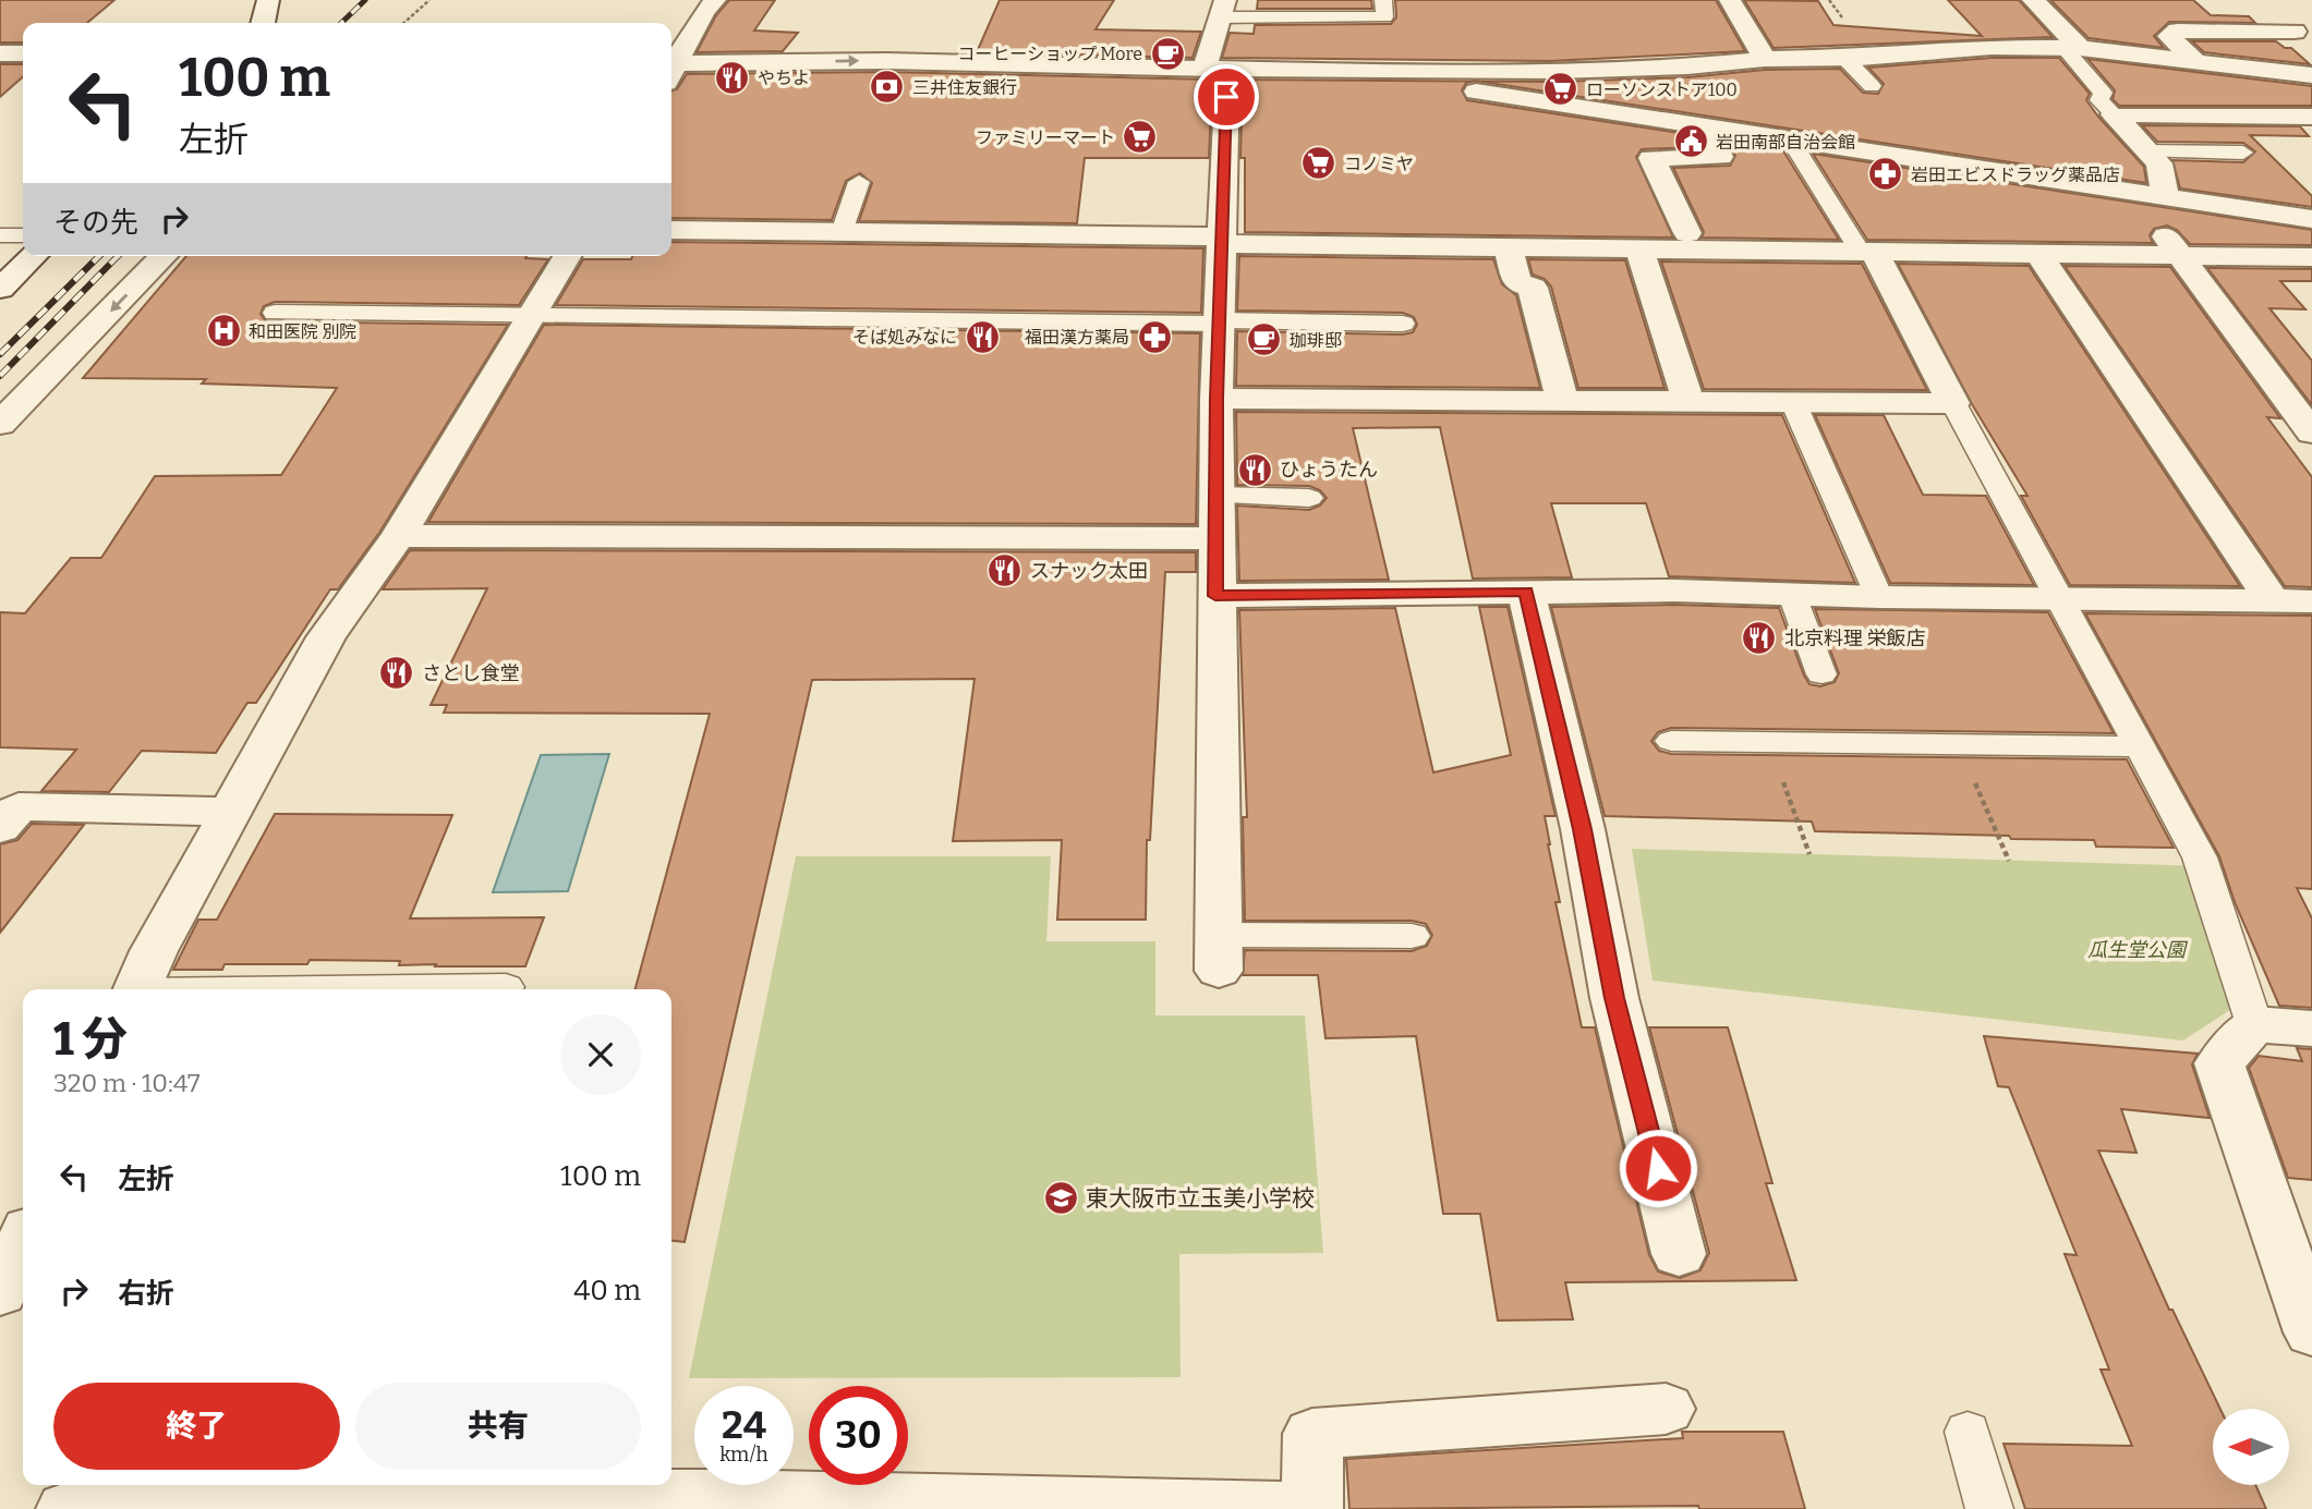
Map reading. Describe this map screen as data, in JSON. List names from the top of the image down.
{
  "parks": ["瓜生堂公園"],
  "places": {
    "cafe": ["コーヒーショップ More", "珈琲邸"],
    "restaurant": [
      "やちよ",
      "そば処みなに",
      "ひょうたん",
      "スナック太田",
      "北京料理 栄飯店",
      "さとし食堂"
    ],
    "bank": ["三井住友銀行"],
    "supermarket": ["ローソンストア100", "ファミリーマート", "コノミヤ"],
    "public building": ["岩田南部自治会館"],
    "pharmacy": ["岩田エビスドラッグ薬品店", "福田漢方薬局"],
    "hospital": ["和田医院 別院"],
    "school or university": ["東大阪市立玉美小学校"]
  },
  "north": "left",
  "page": {
    "turn": ["100 m", "左折"],
    "then": "その先",
    "heading": ["1 分", "320 m · 10:47"],
    "list": [
      {
        "name": "左折",
        "value": "100 m"
      },
      {
        "name": "右折",
        "value": "40 m"
      }
    ],
    "buttons": ["終了", "共有"],
    "speed": "24 km/h",
    "limit": "30"
  }
}
